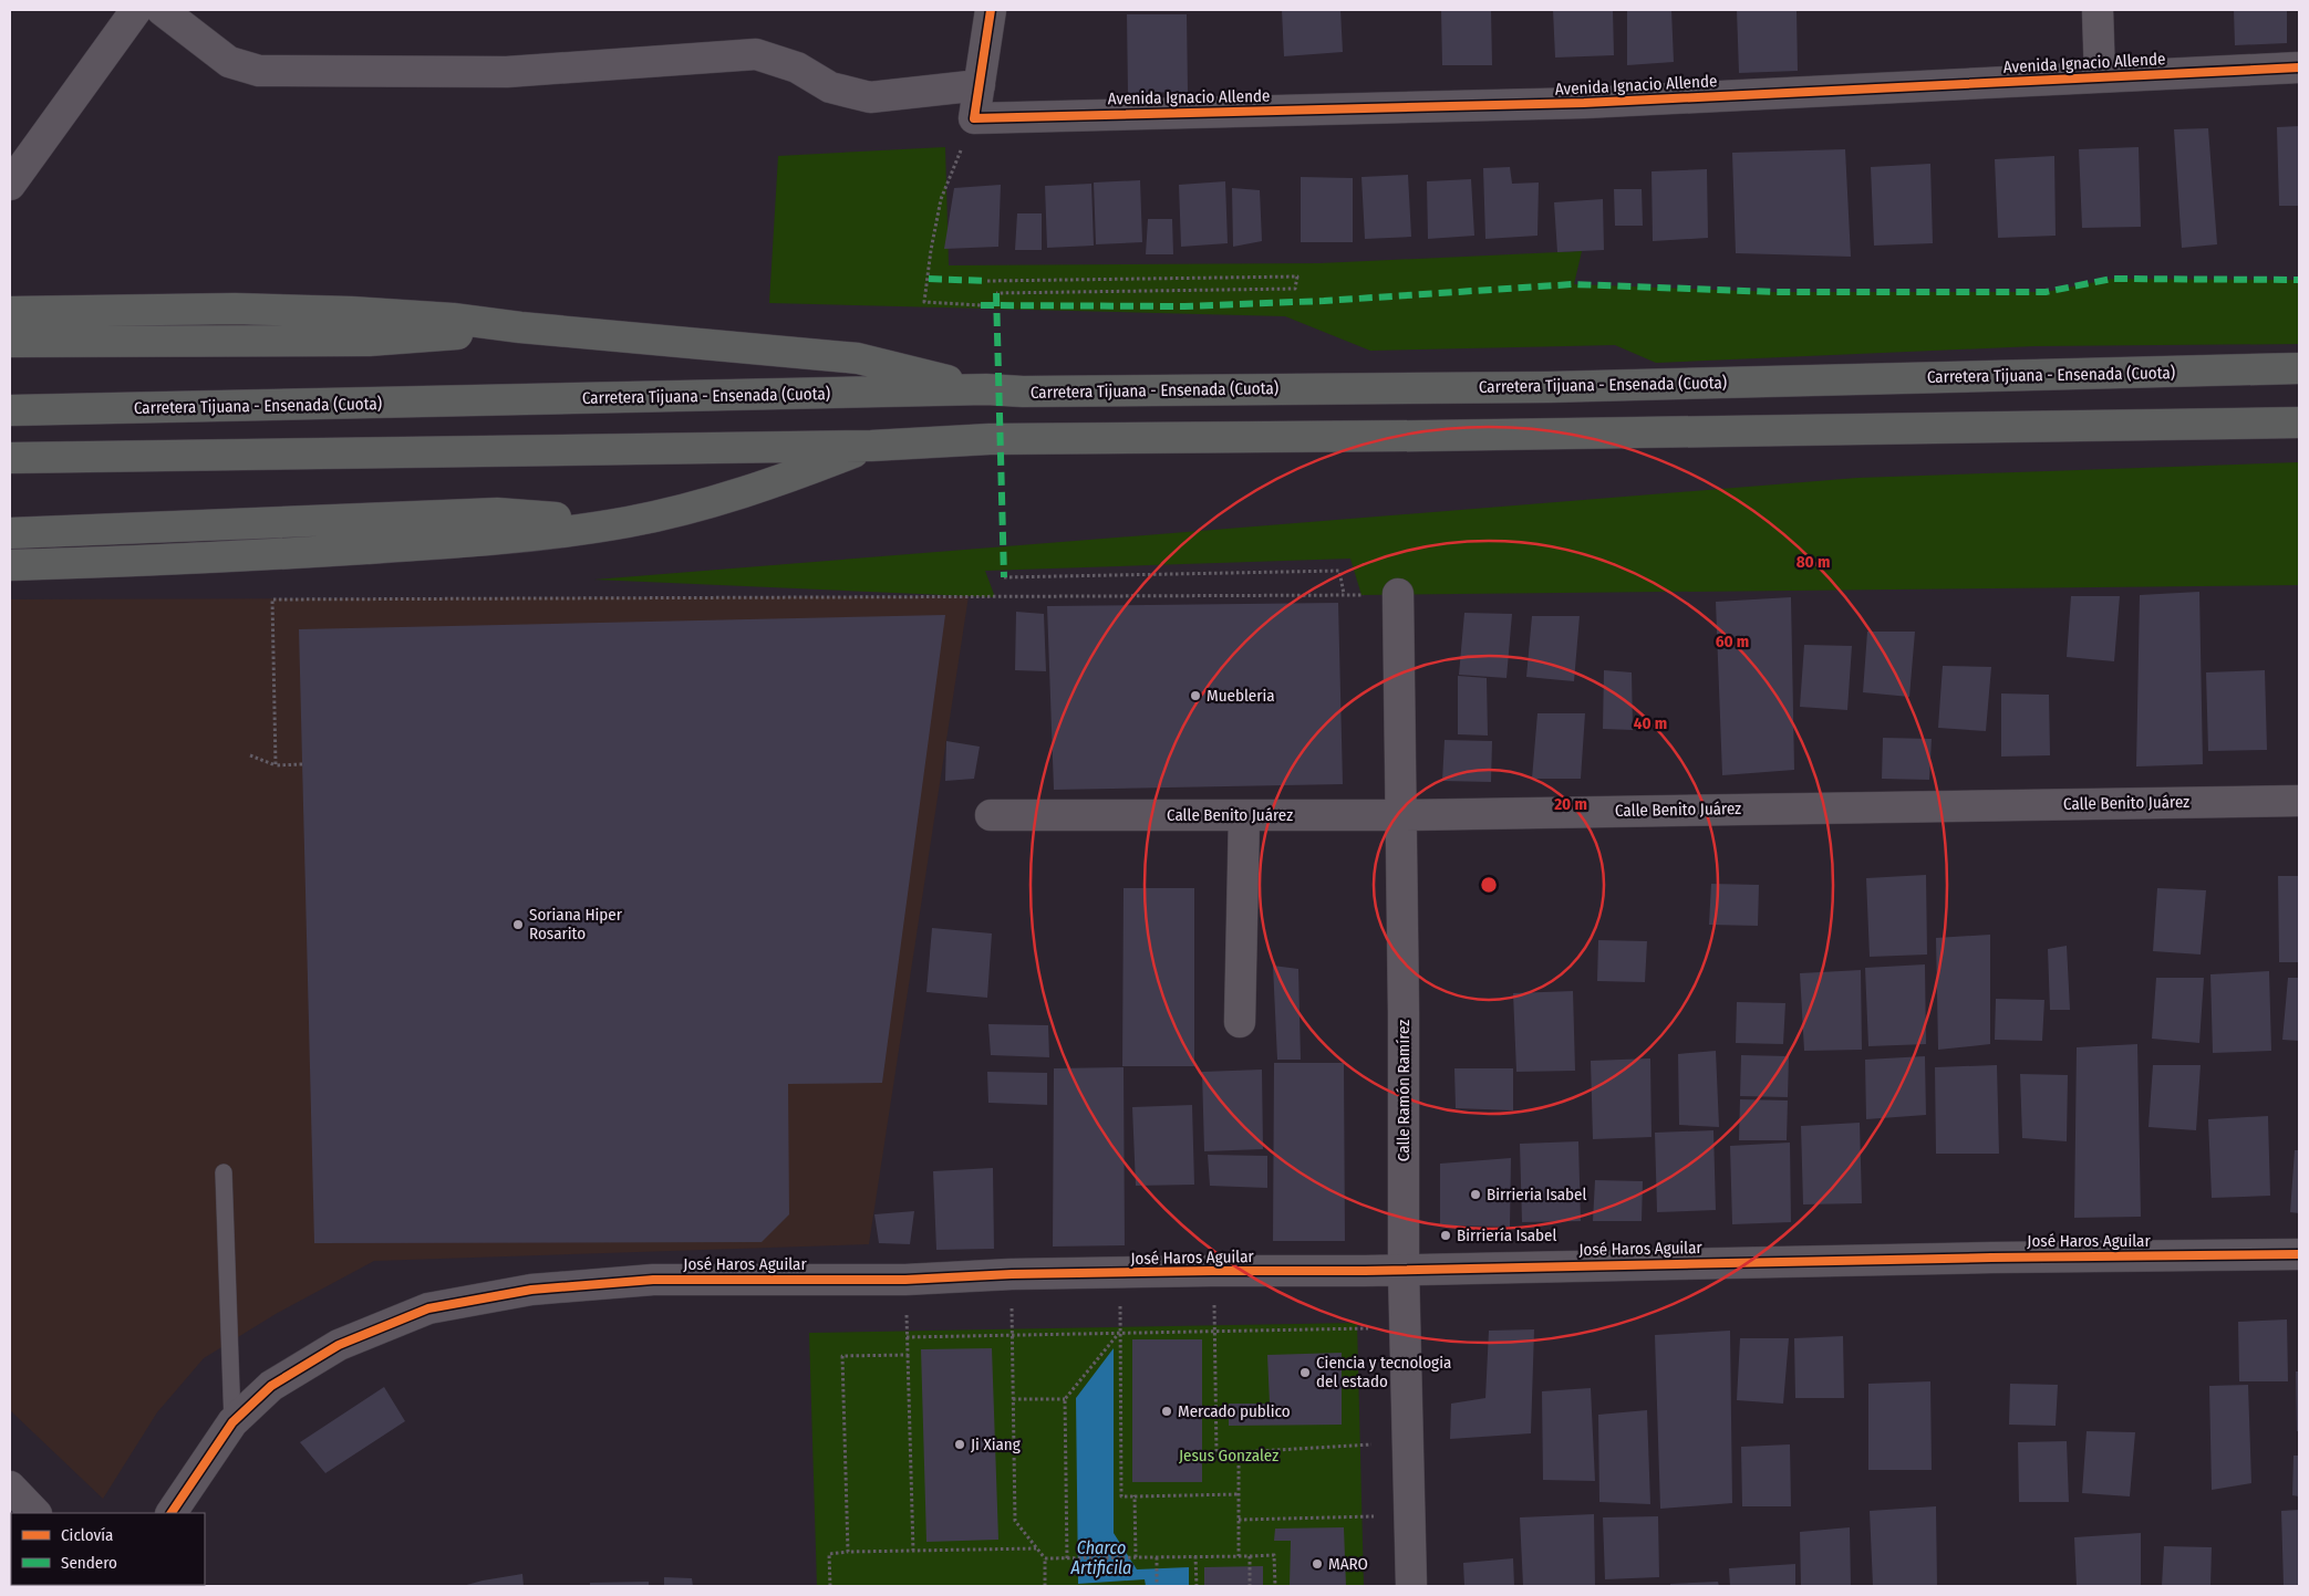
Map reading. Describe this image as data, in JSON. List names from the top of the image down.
{
  "streets": {
    "highway": ["Carretera Tijuana - Ensenada (Cuota)"],
    "street": [
      "Avenida Ignacio Allende",
      "Calle Benito Juárez",
      "Calle Ramón Ramírez",
      "José Haros Aguilar"
    ]
  },
  "crossings": [
    ["Calle Benito Juárez", "Calle Ramón Ramírez"],
    ["Calle Ramón Ramírez", "José Haros Aguilar"]
  ],
  "water": ["Charco Artificila"],
  "parks": ["Jesus Gonzalez"],
  "places": [
    "Muebleria",
    "Soriana Hiper Rosarito",
    "Birrieria Isabel",
    "Birriería Isabel",
    "Ciencia y tecnologia del estado",
    "Mercado publico",
    "Ji Xiang",
    "MARO"
  ],
  "legend": ["Ciclovía", "Sendero"],
  "rings": [
    "80 m",
    "60 m",
    "40 m",
    "20 m"
  ]
}
